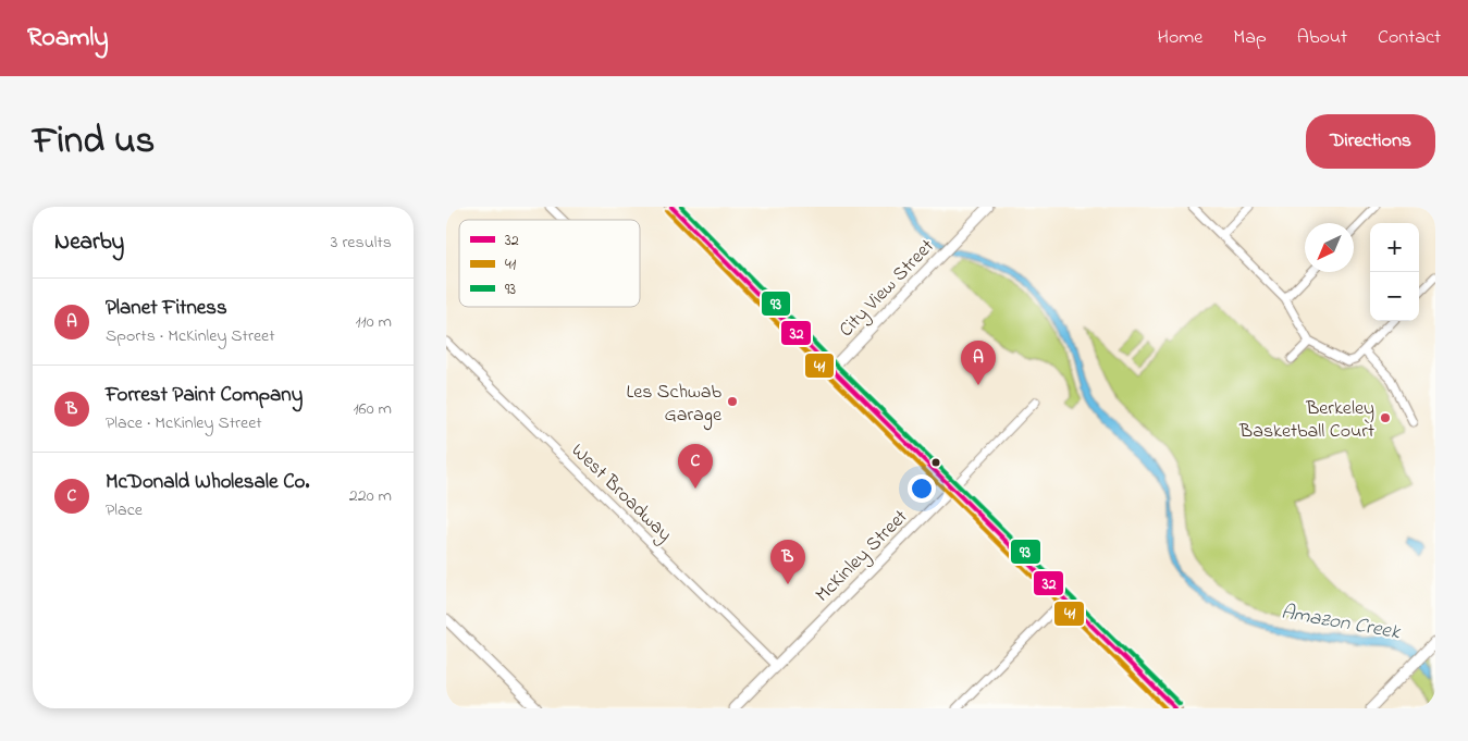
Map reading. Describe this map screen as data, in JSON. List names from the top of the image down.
{
  "streets": {
    "street": ["City View Street", "West Broadway", "McKinley Street"]
  },
  "crossings": [
    ["West Broadway", "McKinley Street"]
  ],
  "water": ["Amazon Creek"],
  "places": ["Les Schwab Garage", "Berkeley Basketball Court"],
  "lines": ["transit line 32", "transit line 93", "transit line 41"],
  "legend": ["32", "41", "93"],
  "north": "bottom left",
  "page": {
    "header": "Roamly",
    "nav": [
      "Home",
      "Map",
      "About",
      "Contact"
    ],
    "title": "Find us",
    "buttons": "Directions",
    "heading": ["Nearby", "3 results"],
    "map_buttons": ["+", "−"],
    "list": [
      {
        "mark": "A",
        "name": "Planet Fitness",
        "note": "Sports · McKinley Street",
        "value": "110 m"
      },
      {
        "mark": "B",
        "name": "Forrest Paint Company",
        "note": "Place · McKinley Street",
        "value": "160 m"
      },
      {
        "mark": "C",
        "name": "McDonald Wholesale Co.",
        "note": "Place",
        "value": "220 m"
      }
    ],
    "pins": ["A", "C", "B"]
  }
}
